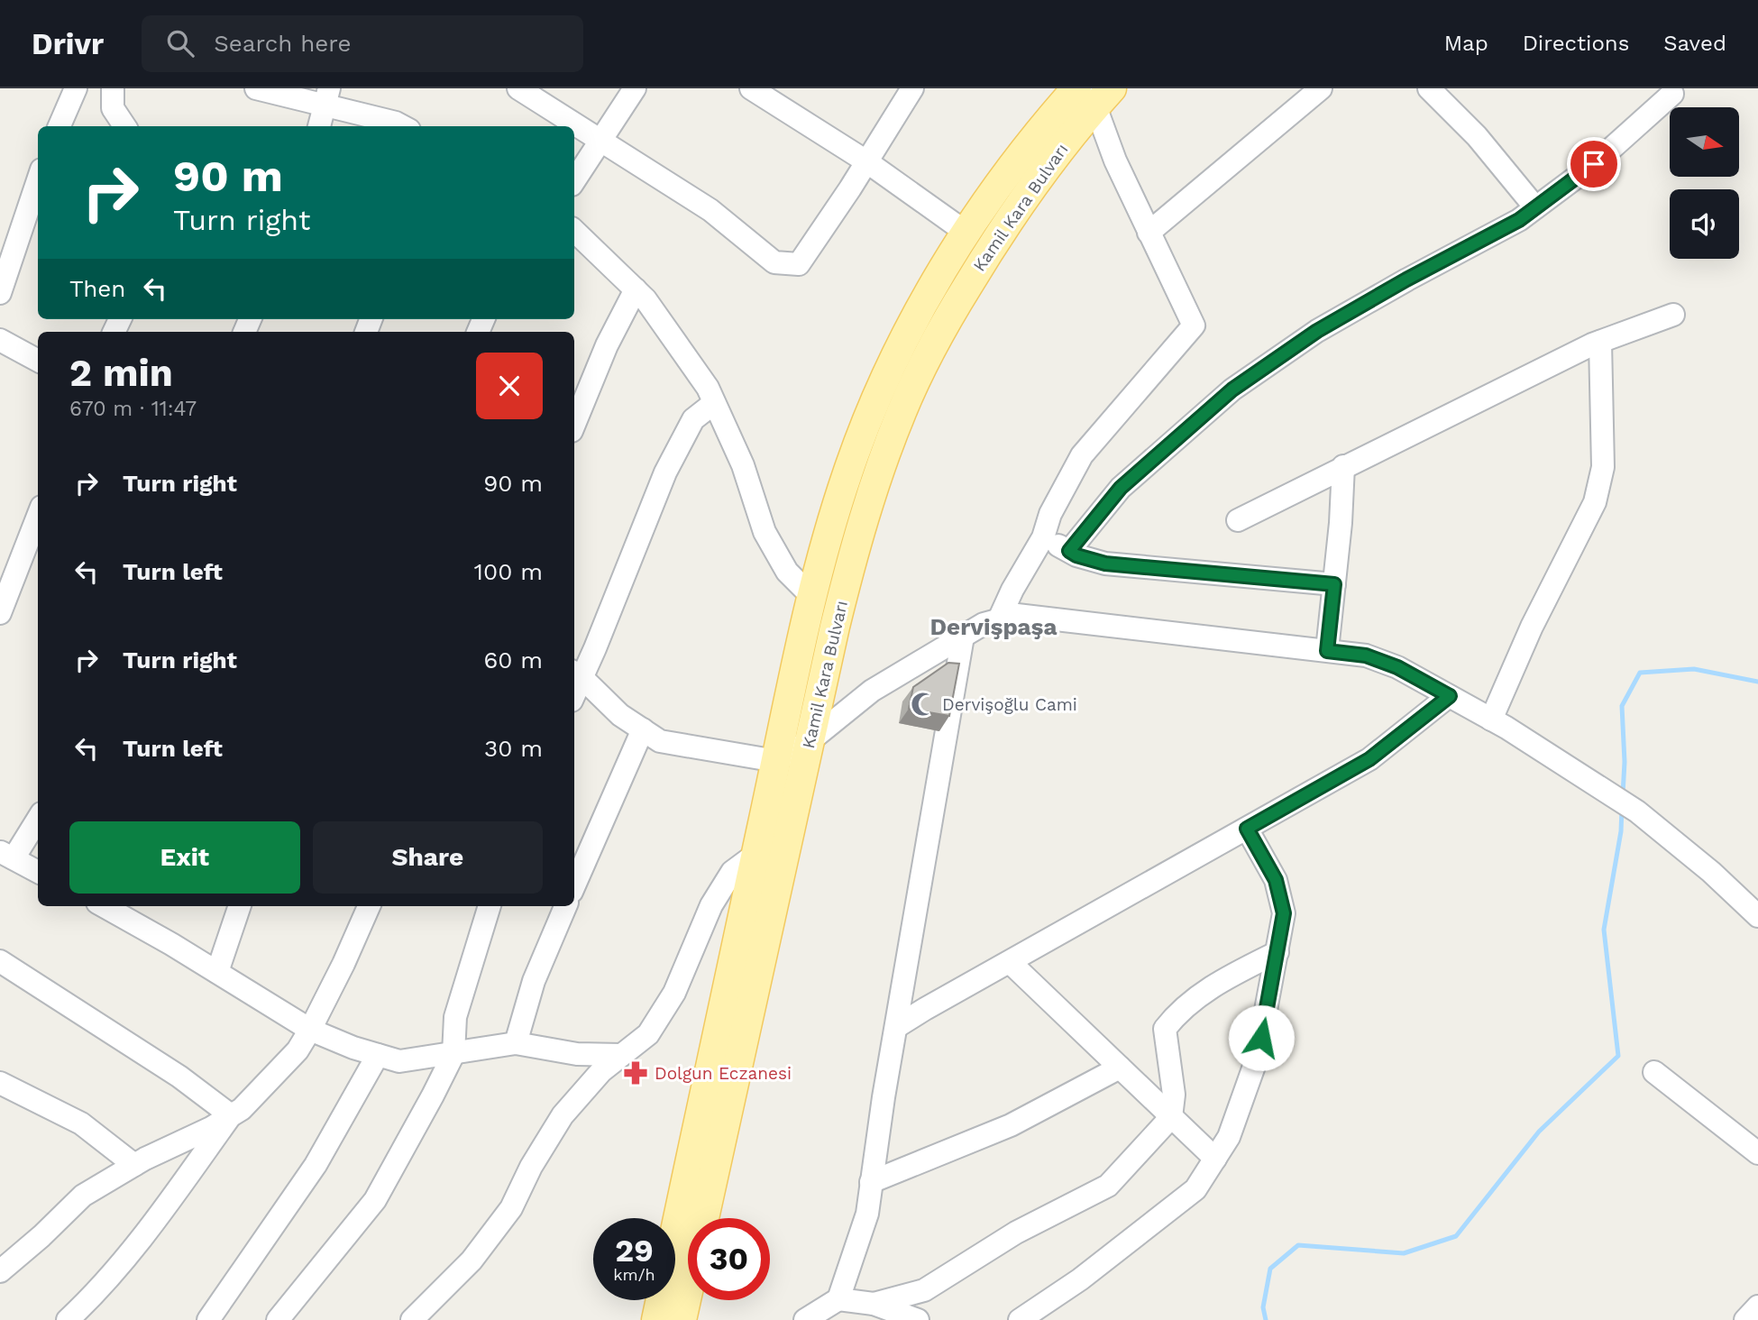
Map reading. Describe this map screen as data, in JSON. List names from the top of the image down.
{
  "streets": {
    "main road": ["Kamil Kara Bulvarı"]
  },
  "districts": ["Dervişpaşa"],
  "places": {
    "mosque": ["Dervişoğlu Cami"],
    "pharmacy": ["Dolgun Eczanesi"]
  },
  "north": "right",
  "page": {
    "header": "Drivr",
    "search": "Search here",
    "nav": ["Map", "Directions", "Saved"],
    "turn": ["90 m", "Turn right"],
    "then": "Then",
    "heading": ["2 min", "670 m · 11:47"],
    "list": [
      {
        "name": "Turn right",
        "value": "90 m"
      },
      {
        "name": "Turn left",
        "value": "100 m"
      },
      {
        "name": "Turn right",
        "value": "60 m"
      },
      {
        "name": "Turn left",
        "value": "30 m"
      }
    ],
    "buttons": ["Exit", "Share"],
    "speed": "29 km/h",
    "limit": "30"
  }
}
